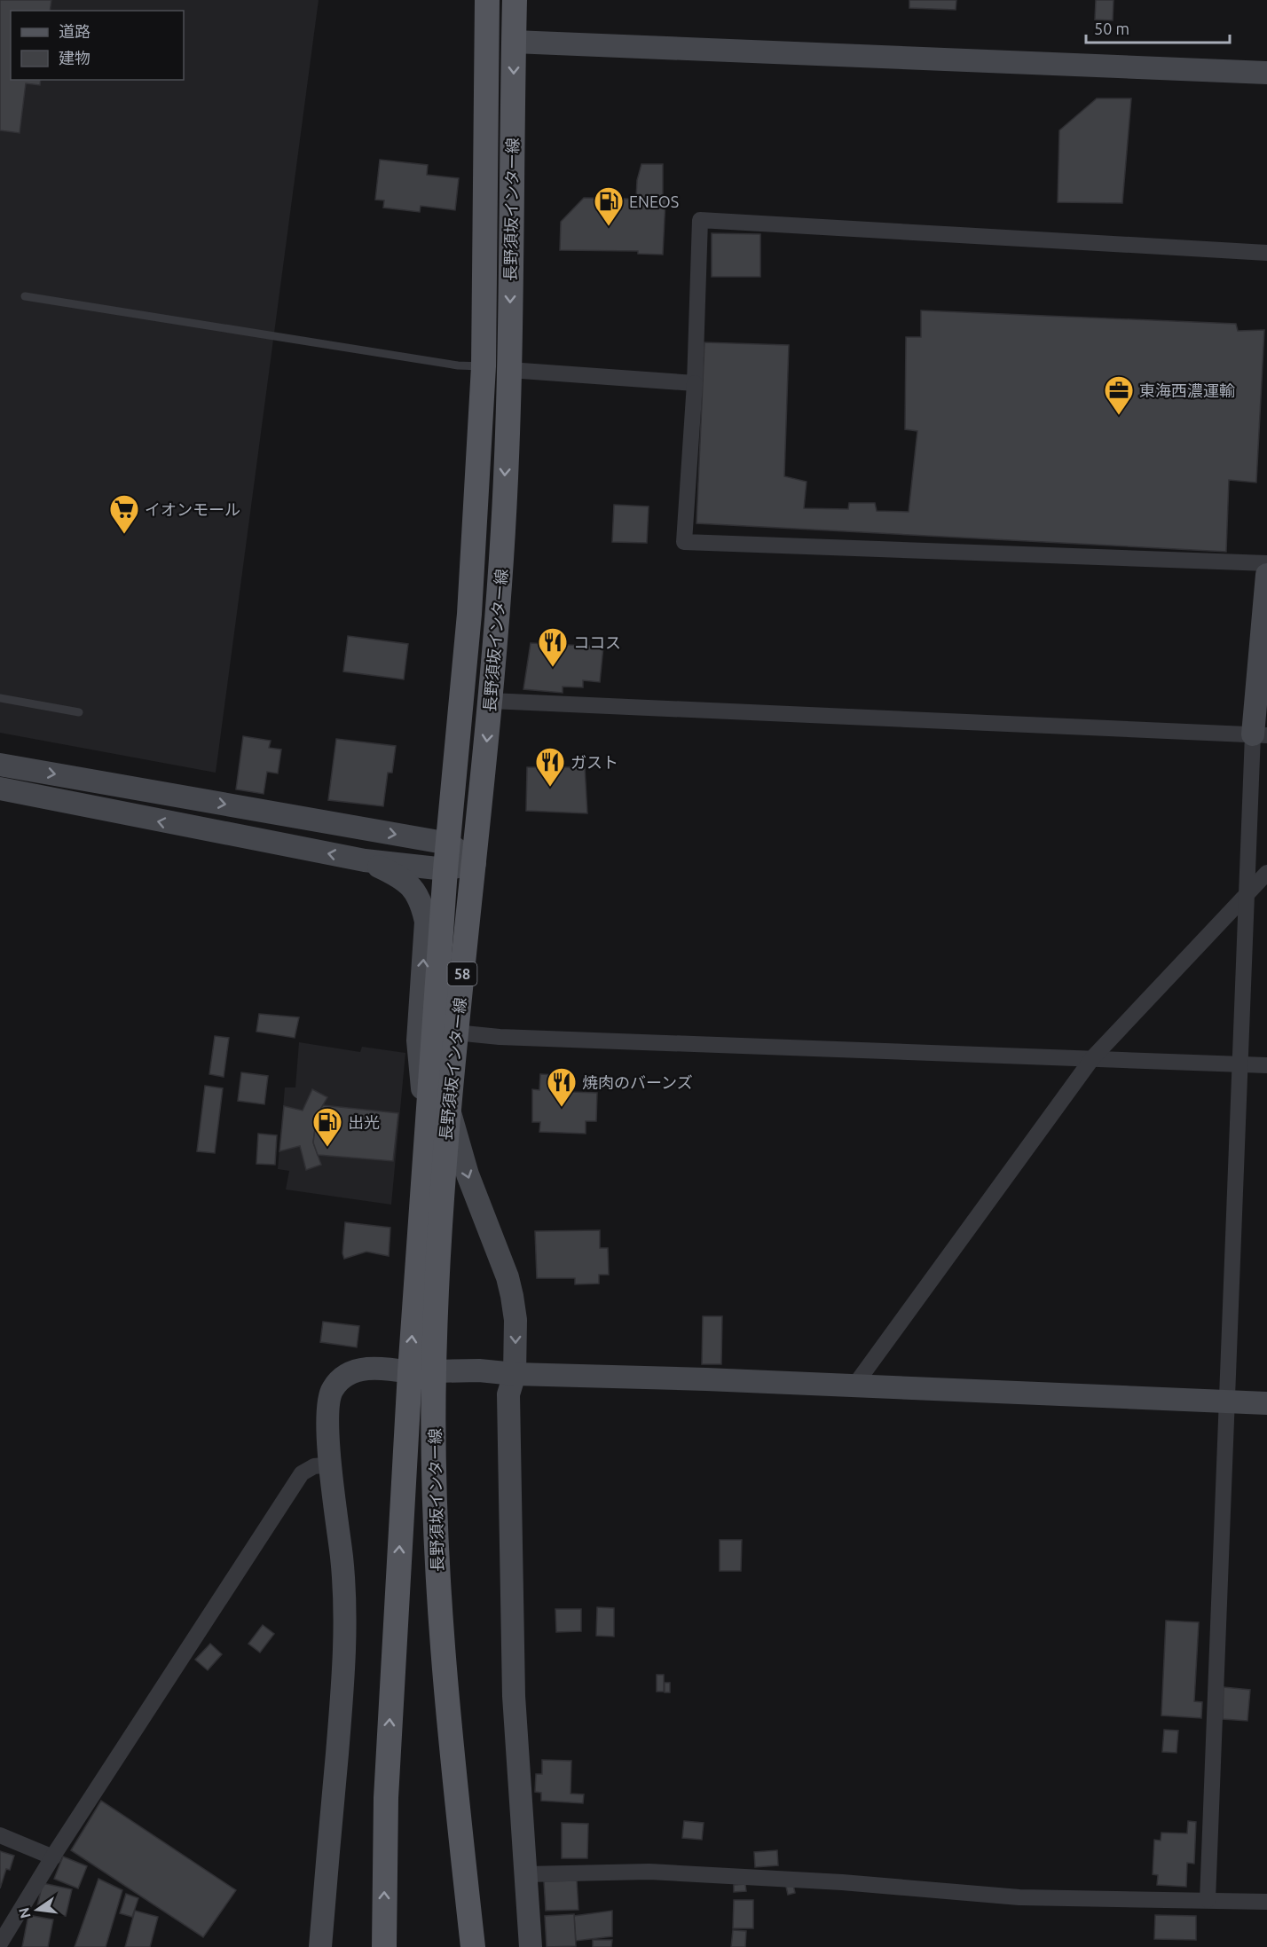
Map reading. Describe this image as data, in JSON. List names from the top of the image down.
{
  "streets": {
    "main road": ["長野須坂インター線", "58"]
  },
  "places": {
    "fuel station": ["ENEOS", "出光"],
    "office": ["東海西濃運輸"],
    "supermarket": ["イオンモール"],
    "restaurant": ["ココス", "ガスト", "焼肉のバーンズ"]
  },
  "legend": ["道路", "建物"],
  "scale_bar": "50 m",
  "north": "left"
}
